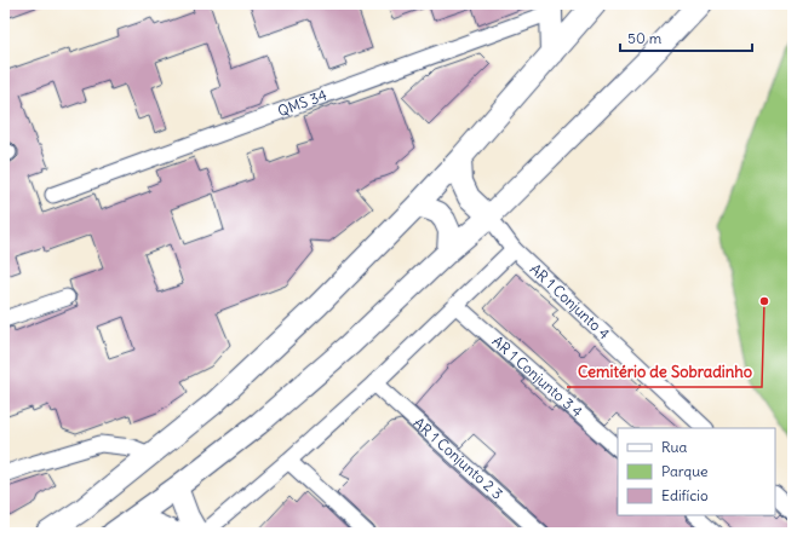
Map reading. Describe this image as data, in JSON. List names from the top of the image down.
{
  "streets": {
    "street": [
      "QMS 34",
      "AR 1 Conjunto 4",
      "AR 1 Conjunto 3 4",
      "AR 1 Conjunto 2 3"
    ]
  },
  "places": ["Cemitério de Sobradinho"],
  "legend": ["Rua", "Parque", "Edifício"],
  "scale_bar": "50 m"
}
